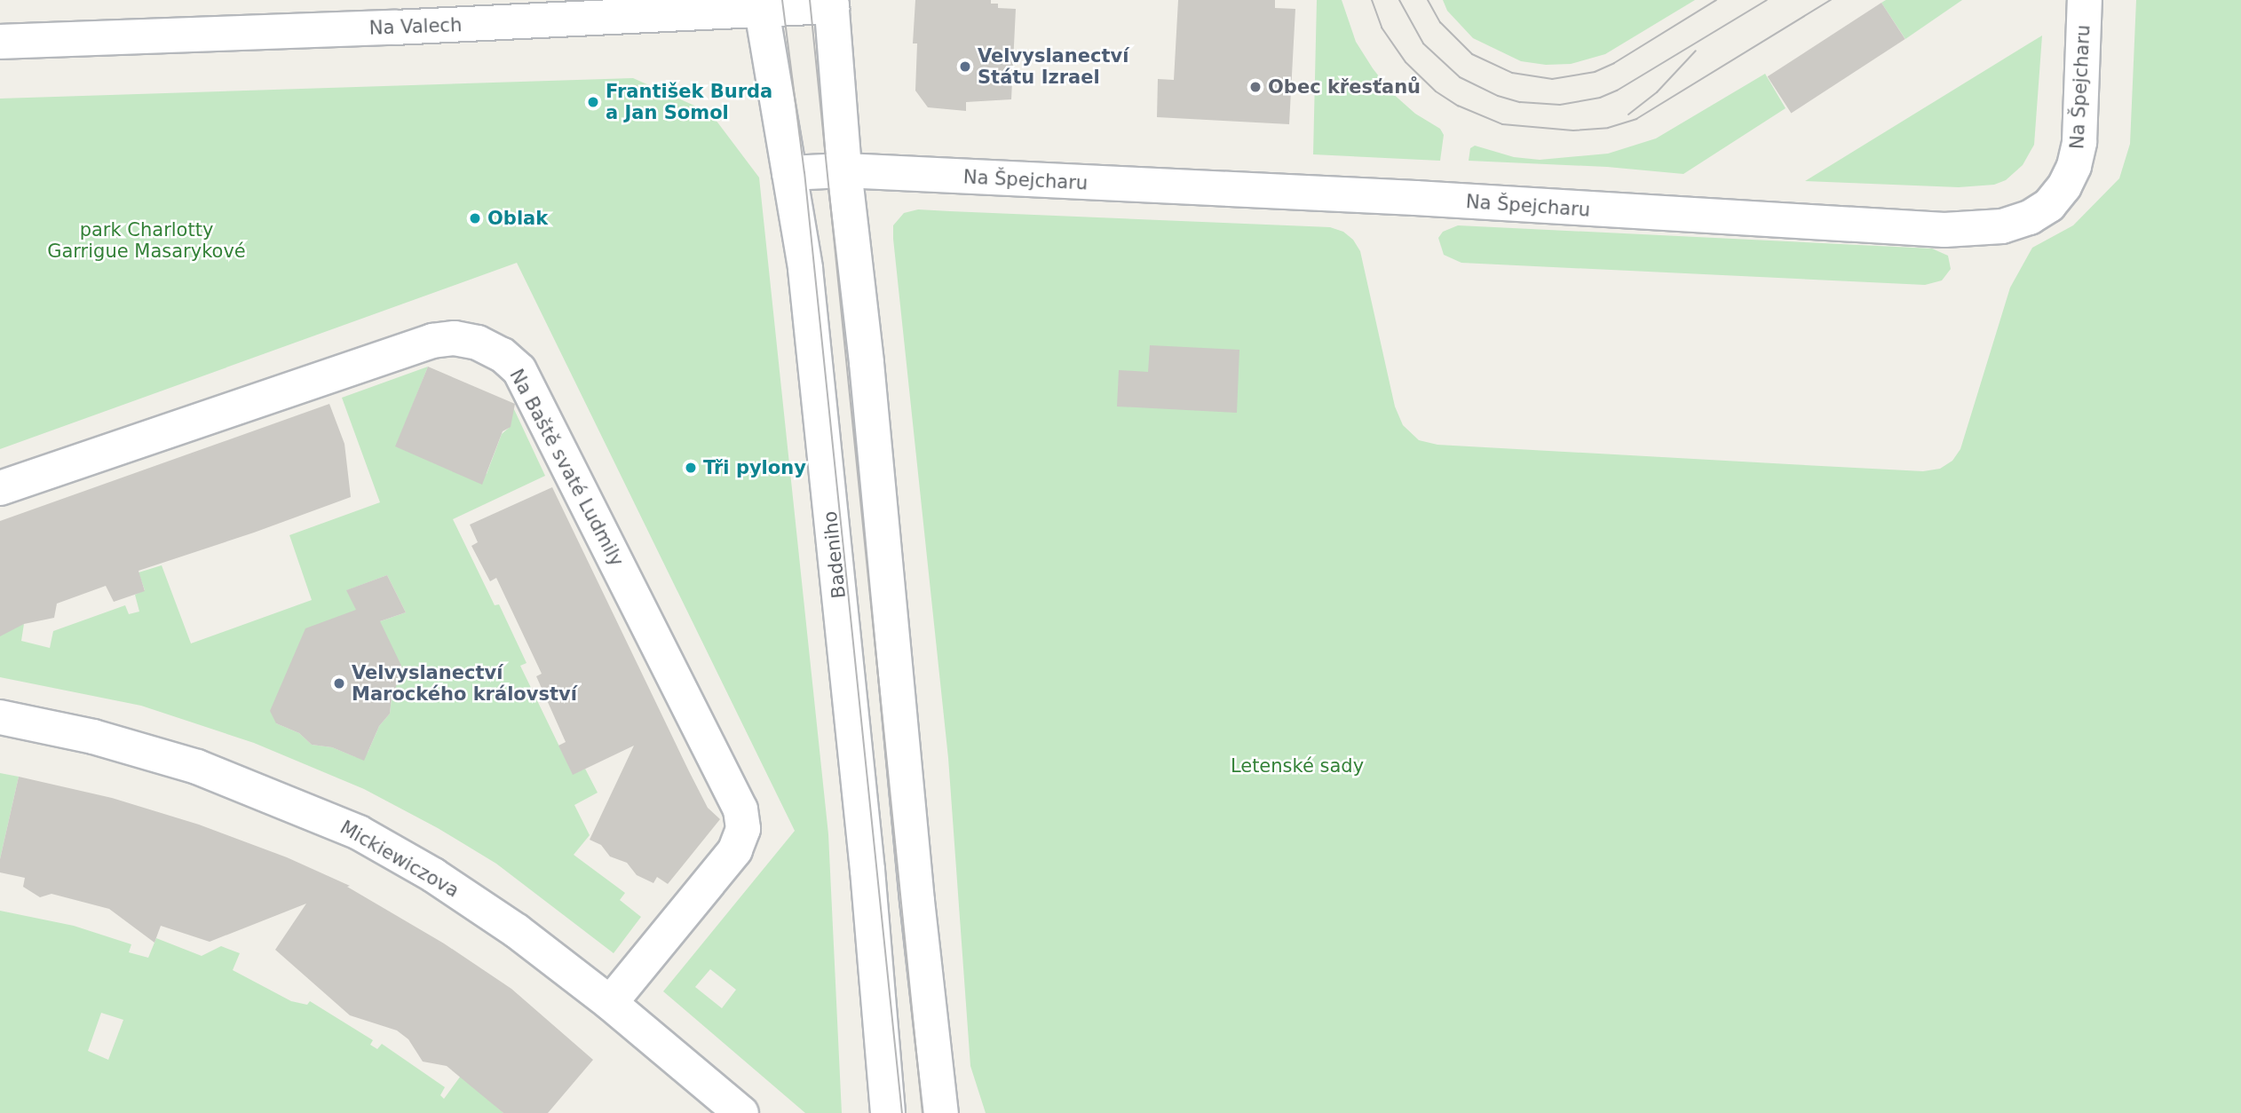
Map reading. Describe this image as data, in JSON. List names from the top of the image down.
{
  "streets": {
    "street": [
      "Na Valech",
      "Na Špejcharu",
      "Na Baště svaté Ludmily",
      "Badeniho",
      "Mickiewiczova"
    ]
  },
  "crossings": [
    ["Na Valech", "Badeniho"],
    ["Na Špejcharu", "Badeniho"],
    ["Na Baště svaté Ludmily", "Mickiewiczova"]
  ],
  "parks": ["park Charlotty Garrigue Masarykové", "Letenské sady"],
  "places": [
    "Velvyslanectví Státu Izrael",
    "Obec křesťanů",
    "František Burda a Jan Somol",
    "Oblak",
    "Tři pylony",
    "Velvyslanectví Marockého království"
  ]
}
